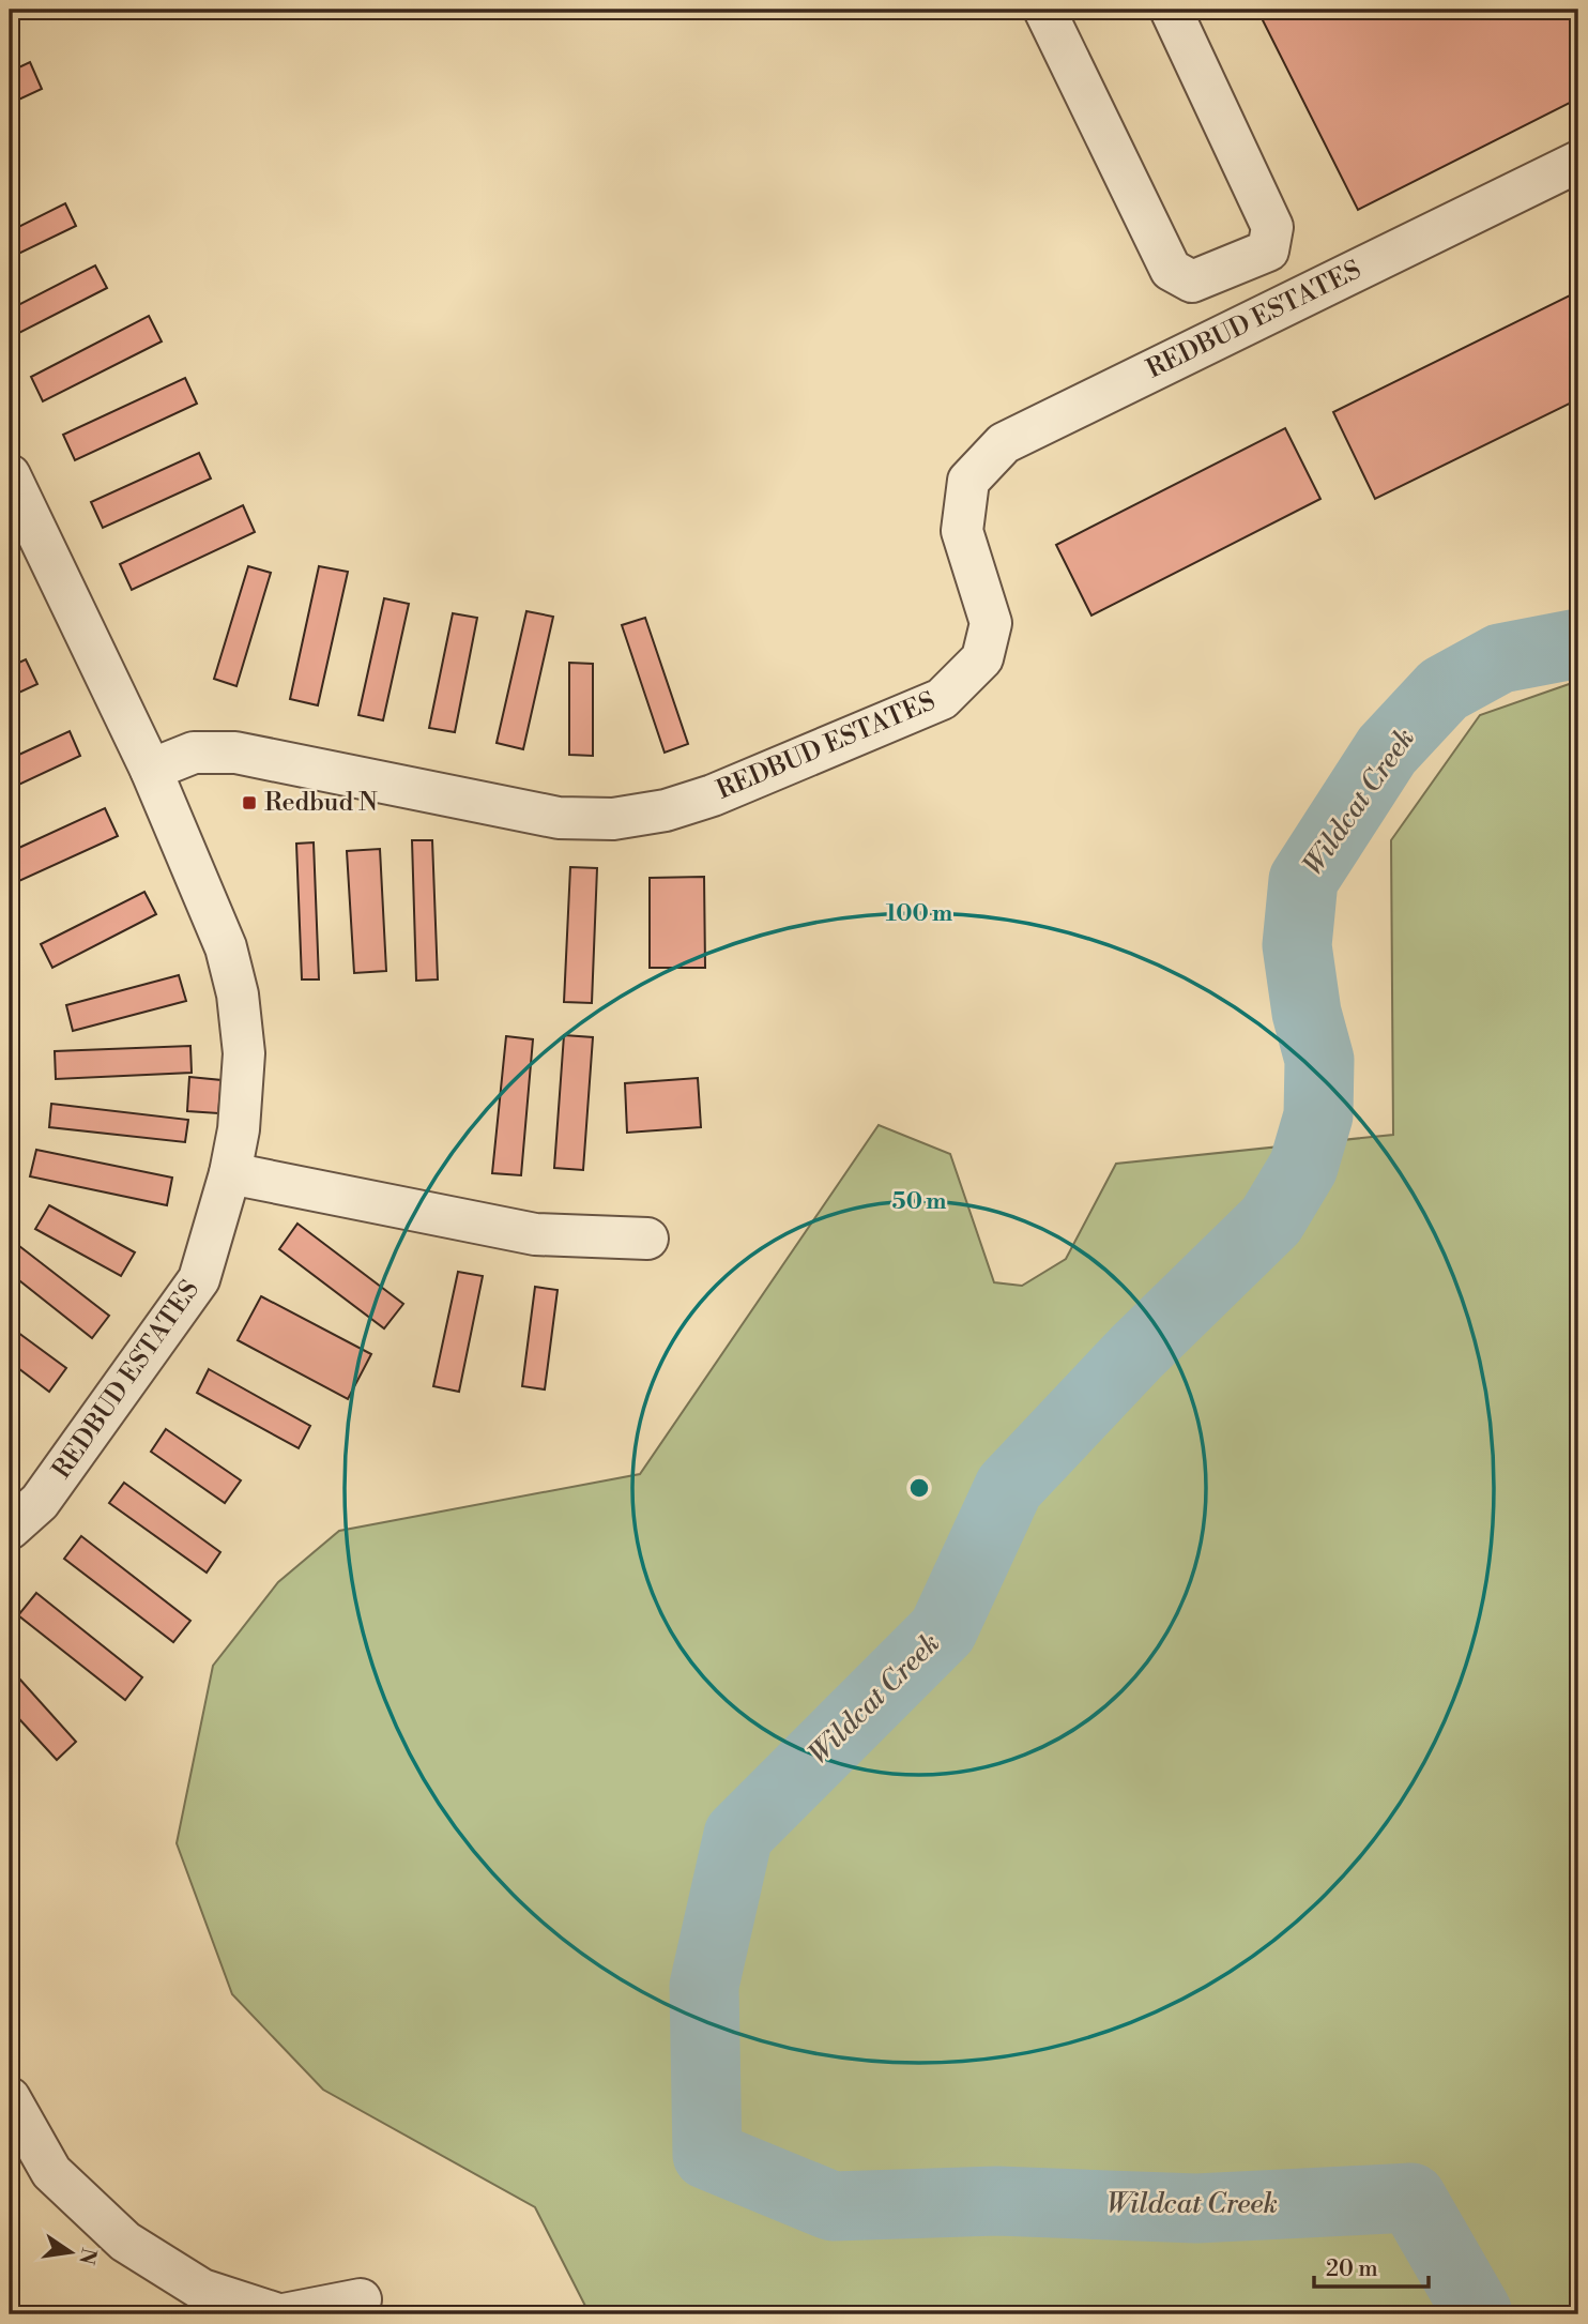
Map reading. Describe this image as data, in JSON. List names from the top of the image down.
{
  "streets": {
    "street": ["REDBUD ESTATES"]
  },
  "water": ["Wildcat Creek"],
  "places": {
    "transit": ["Redbud N"]
  },
  "scale_bar": "20 m",
  "north": "right",
  "rings": ["100 m", "50 m"]
}
